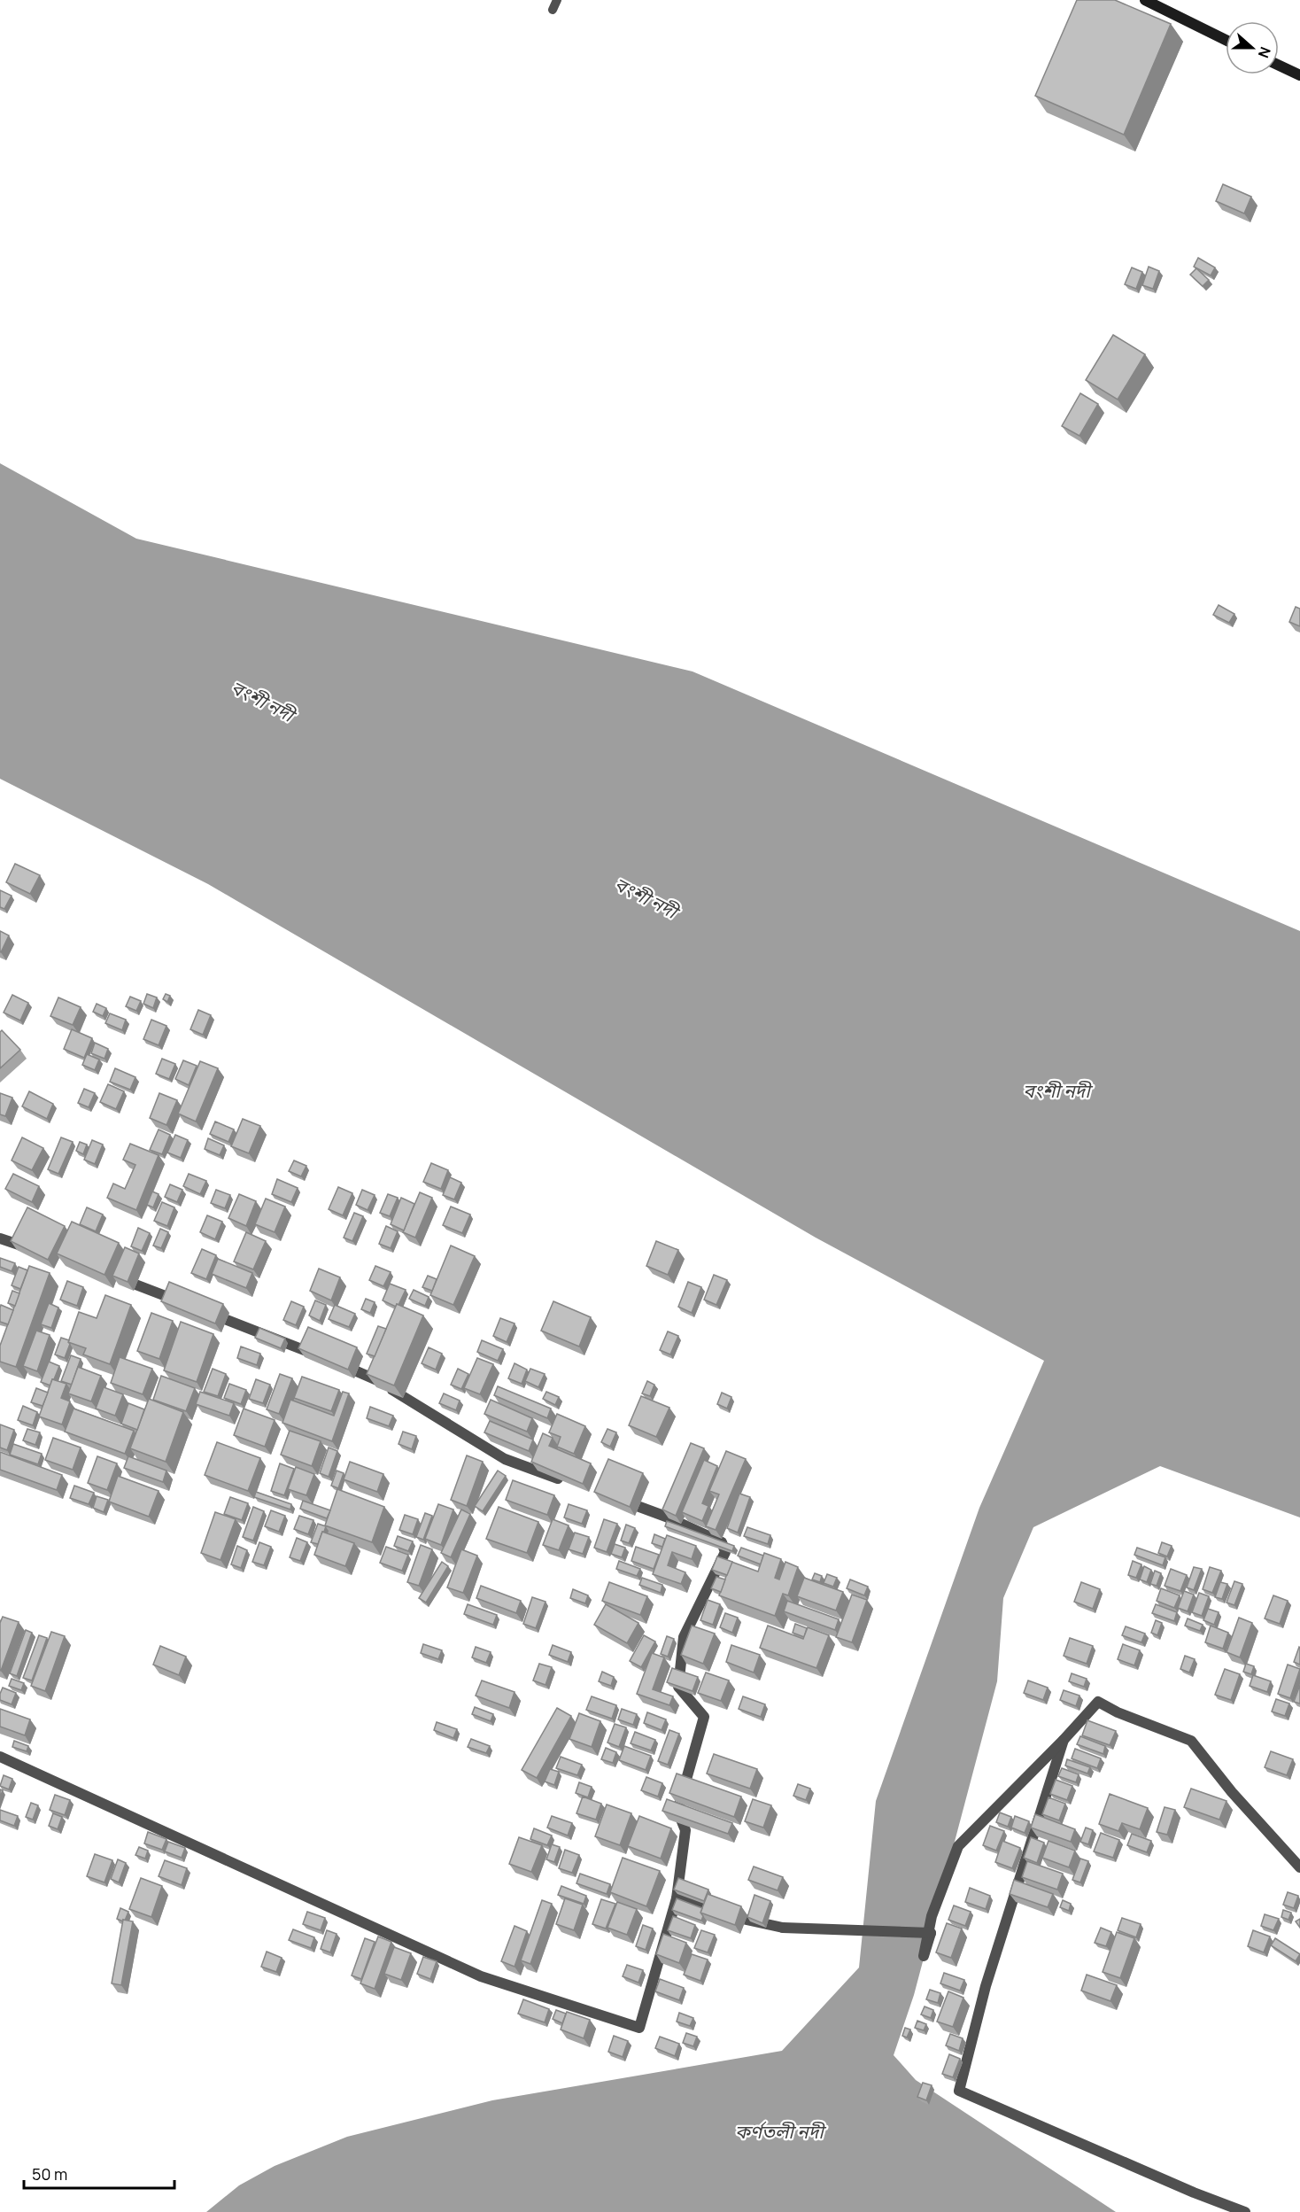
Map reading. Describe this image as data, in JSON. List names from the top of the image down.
{
  "water": ["বংশী নদী", "কর্ণতলী নদী"],
  "scale_bar": "50 m",
  "north": "right"
}
